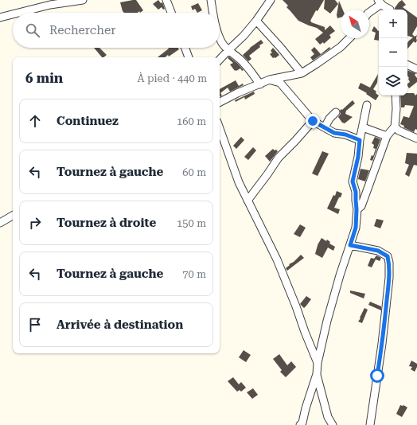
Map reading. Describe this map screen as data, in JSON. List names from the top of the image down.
{
  "north": "top left",
  "page": {
    "map_buttons": ["+", "−"],
    "search": "Rechercher",
    "heading": ["6 min", "À pied · 440 m"],
    "list": [
      ["Continuez", "160 m"],
      ["Tournez à gauche", "60 m"],
      ["Tournez à droite", "150 m"],
      ["Tournez à gauche", "70 m"],
      "Arrivée à destination"
    ]
  }
}
